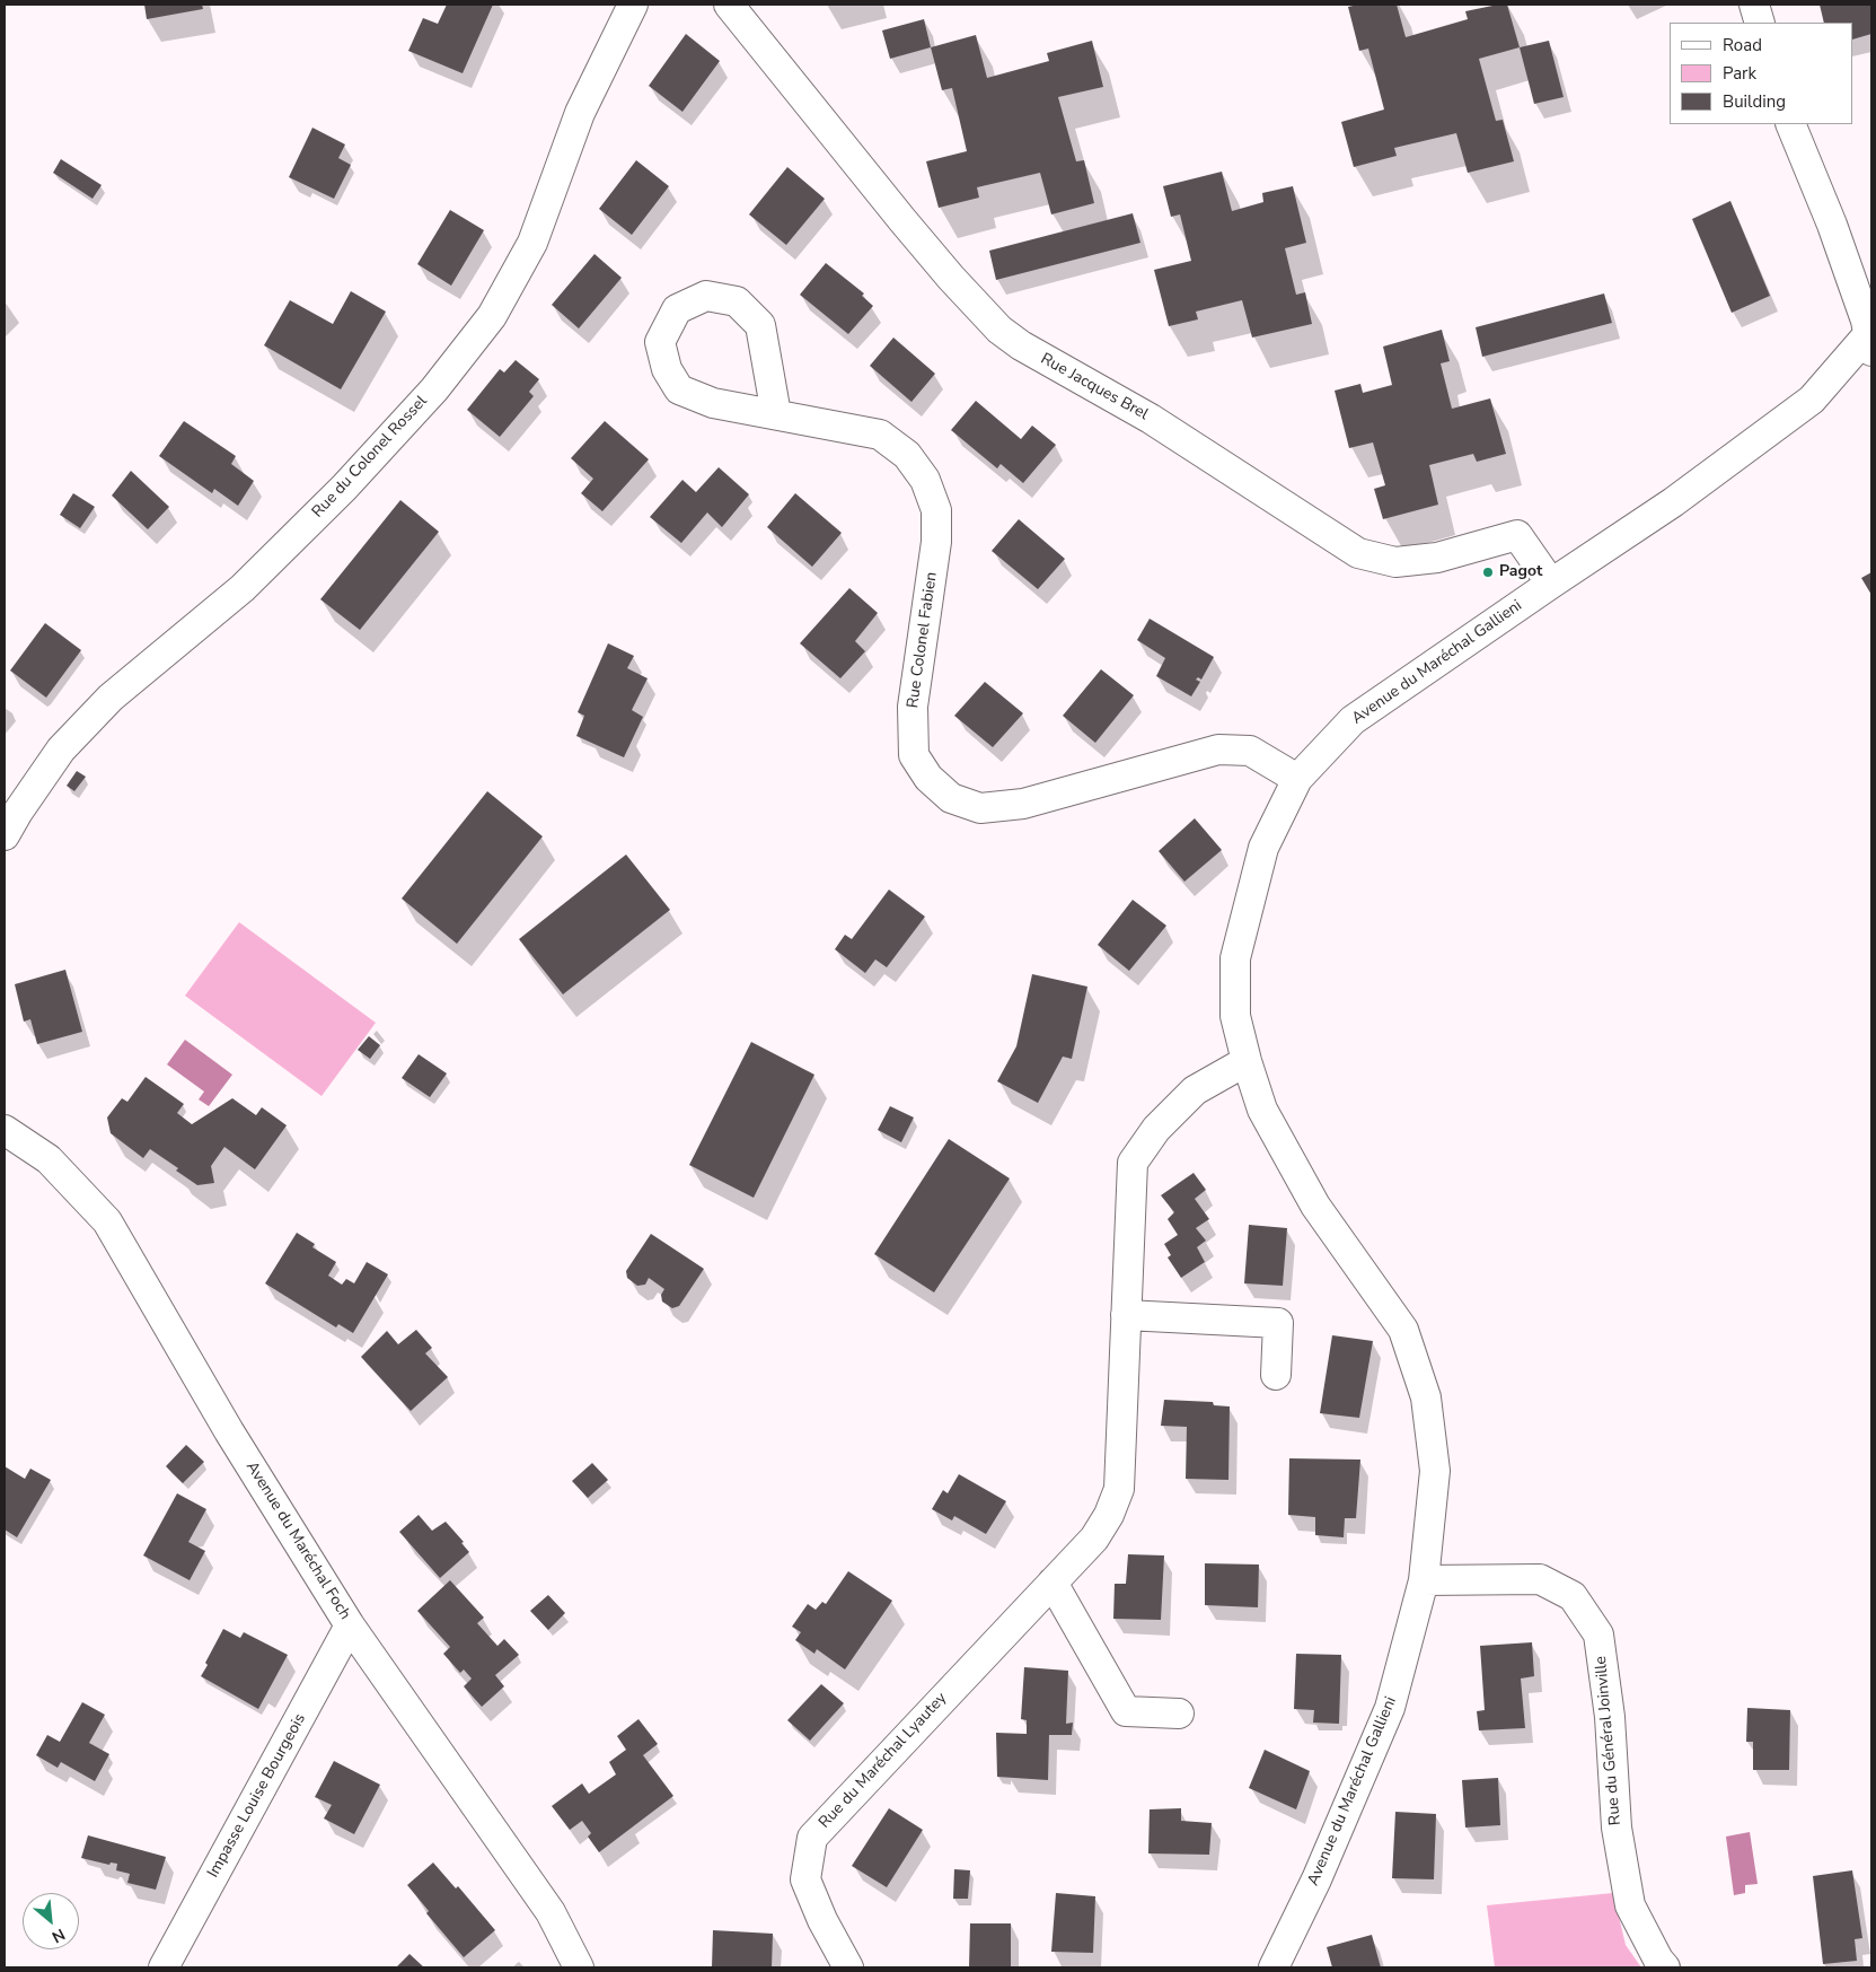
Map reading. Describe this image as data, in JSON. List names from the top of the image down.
{
  "streets": {
    "street": [
      "Rue Jacques Brel",
      "Rue du Colonel Rossel",
      "Rue Colonel Fabien",
      "Avenue du Maréchal Gallieni",
      "Avenue du Maréchal Foch",
      "Rue du Général Joinville",
      "Rue du Maréchal Lyautey",
      "Impasse Louise Bourgeois"
    ]
  },
  "crossings": [
    ["Rue Jacques Brel", "Avenue du Maréchal Gallieni"],
    ["Rue Colonel Fabien", "Avenue du Maréchal Gallieni"],
    ["Avenue du Maréchal Gallieni", "Rue du Général Joinville"],
    ["Avenue du Maréchal Gallieni", "Rue du Maréchal Lyautey"],
    ["Avenue du Maréchal Foch", "Impasse Louise Bourgeois"]
  ],
  "places": ["Pagot"],
  "legend": ["Road", "Park", "Building"],
  "north": "bottom right"
}
